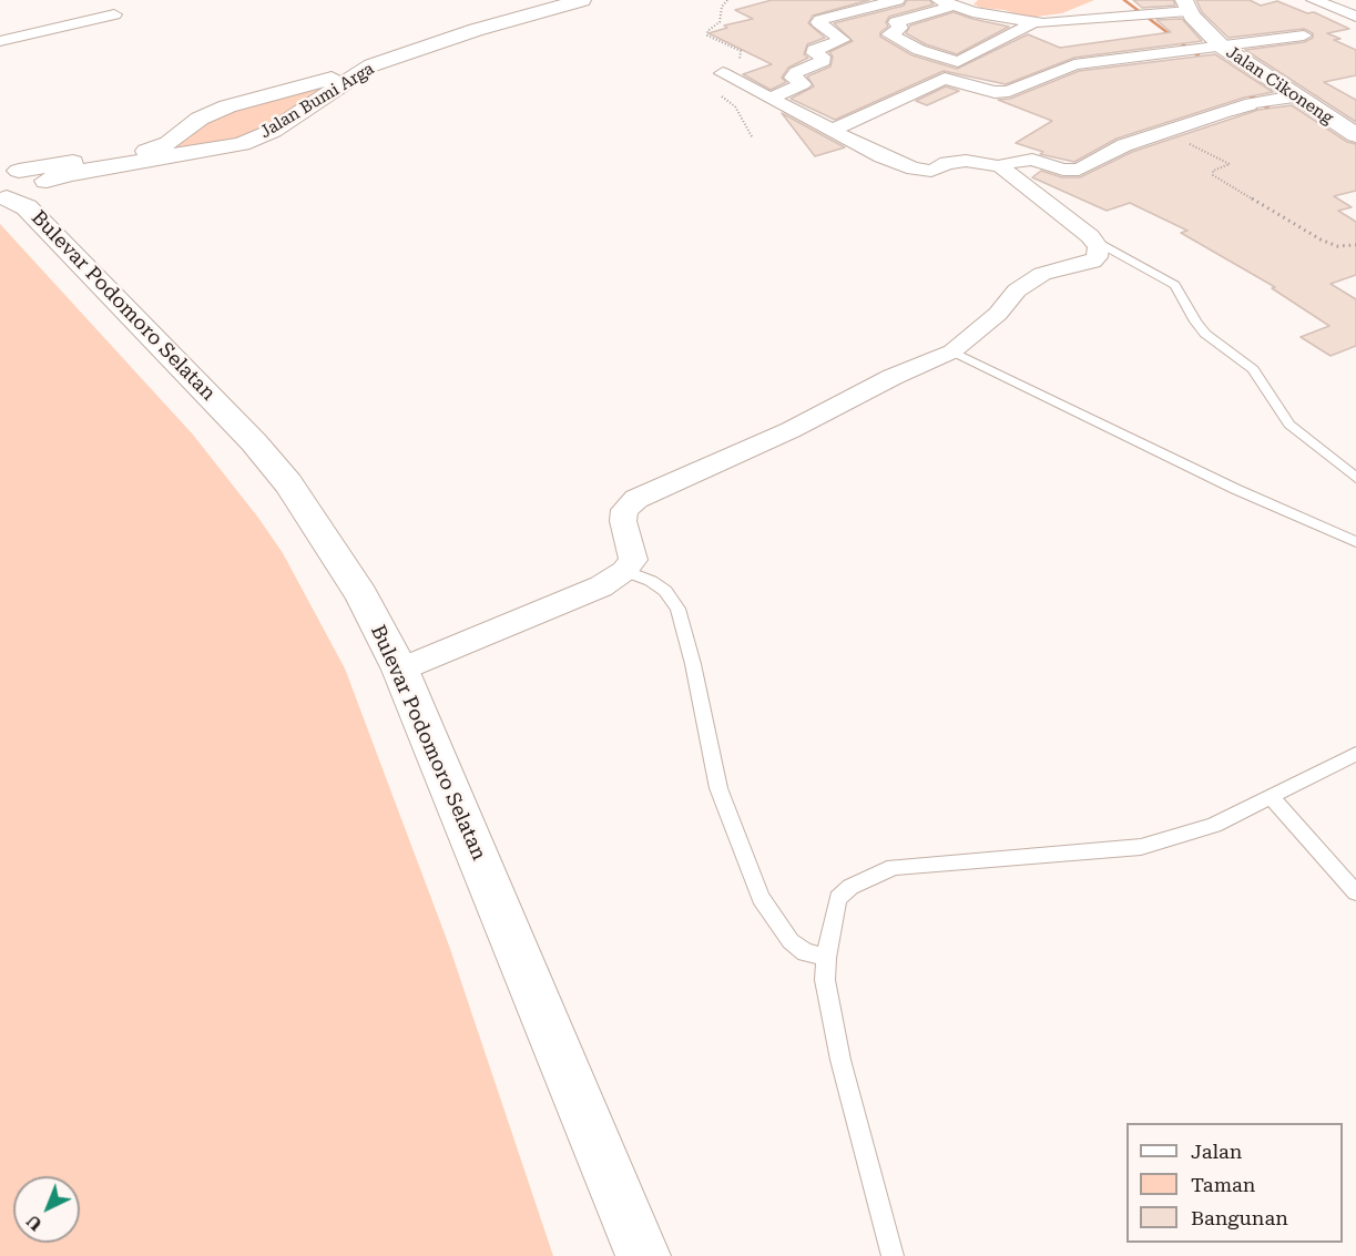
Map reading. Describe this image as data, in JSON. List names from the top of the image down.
{
  "streets": {
    "street": ["Jalan Cikoneng", "Jalan Bumi Arga", "Bulevar Podomoro Selatan"]
  },
  "crossings": [
    ["Jalan Bumi Arga", "Bulevar Podomoro Selatan"]
  ],
  "legend": ["Jalan", "Taman", "Bangunan"],
  "north": "bottom left"
}
